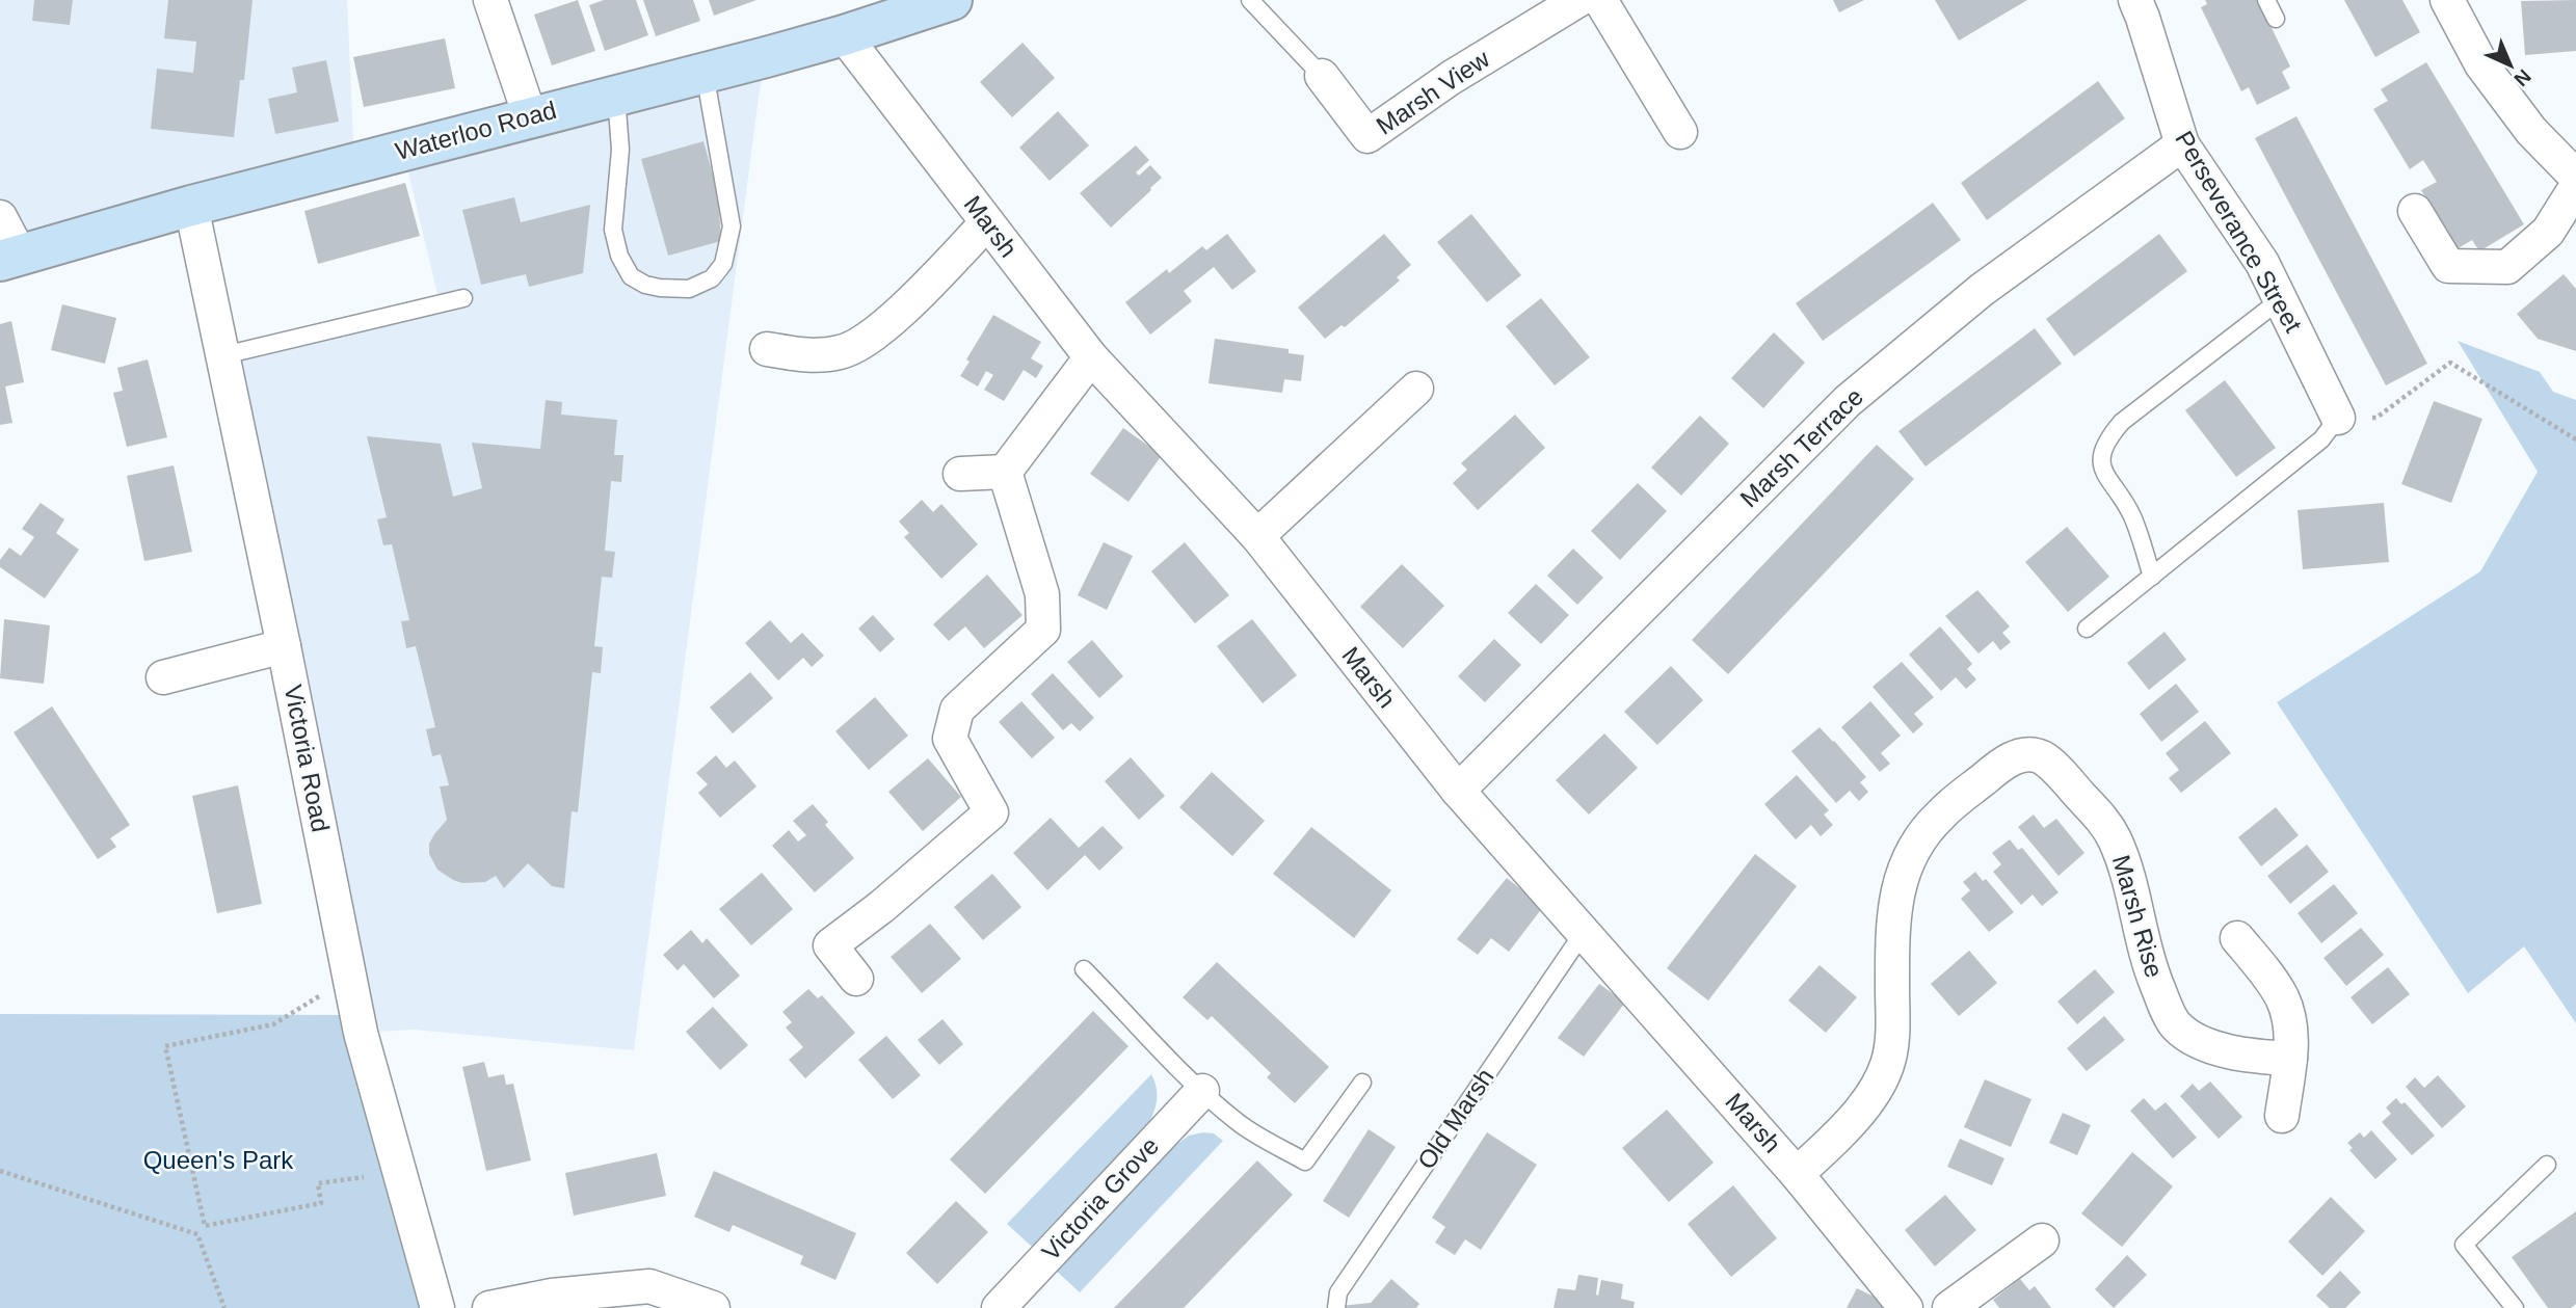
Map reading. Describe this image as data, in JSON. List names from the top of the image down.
{
  "streets": {
    "main road": ["Waterloo Road"],
    "street": [
      "Marsh View",
      "Marsh",
      "Perseverance Street",
      "Marsh Terrace",
      "Victoria Road",
      "Marsh Rise",
      "Victoria Grove"
    ],
    "lane": ["Old Marsh"]
  },
  "crossings": [
    ["Waterloo Road", "Marsh"],
    ["Waterloo Road", "Victoria Road"],
    ["Marsh", "Marsh Terrace"],
    ["Marsh", "Marsh Rise"],
    ["Marsh", "Old Marsh"],
    ["Perseverance Street", "Marsh Terrace"]
  ],
  "parks": ["Queen's Park"],
  "north": "bottom right"
}
